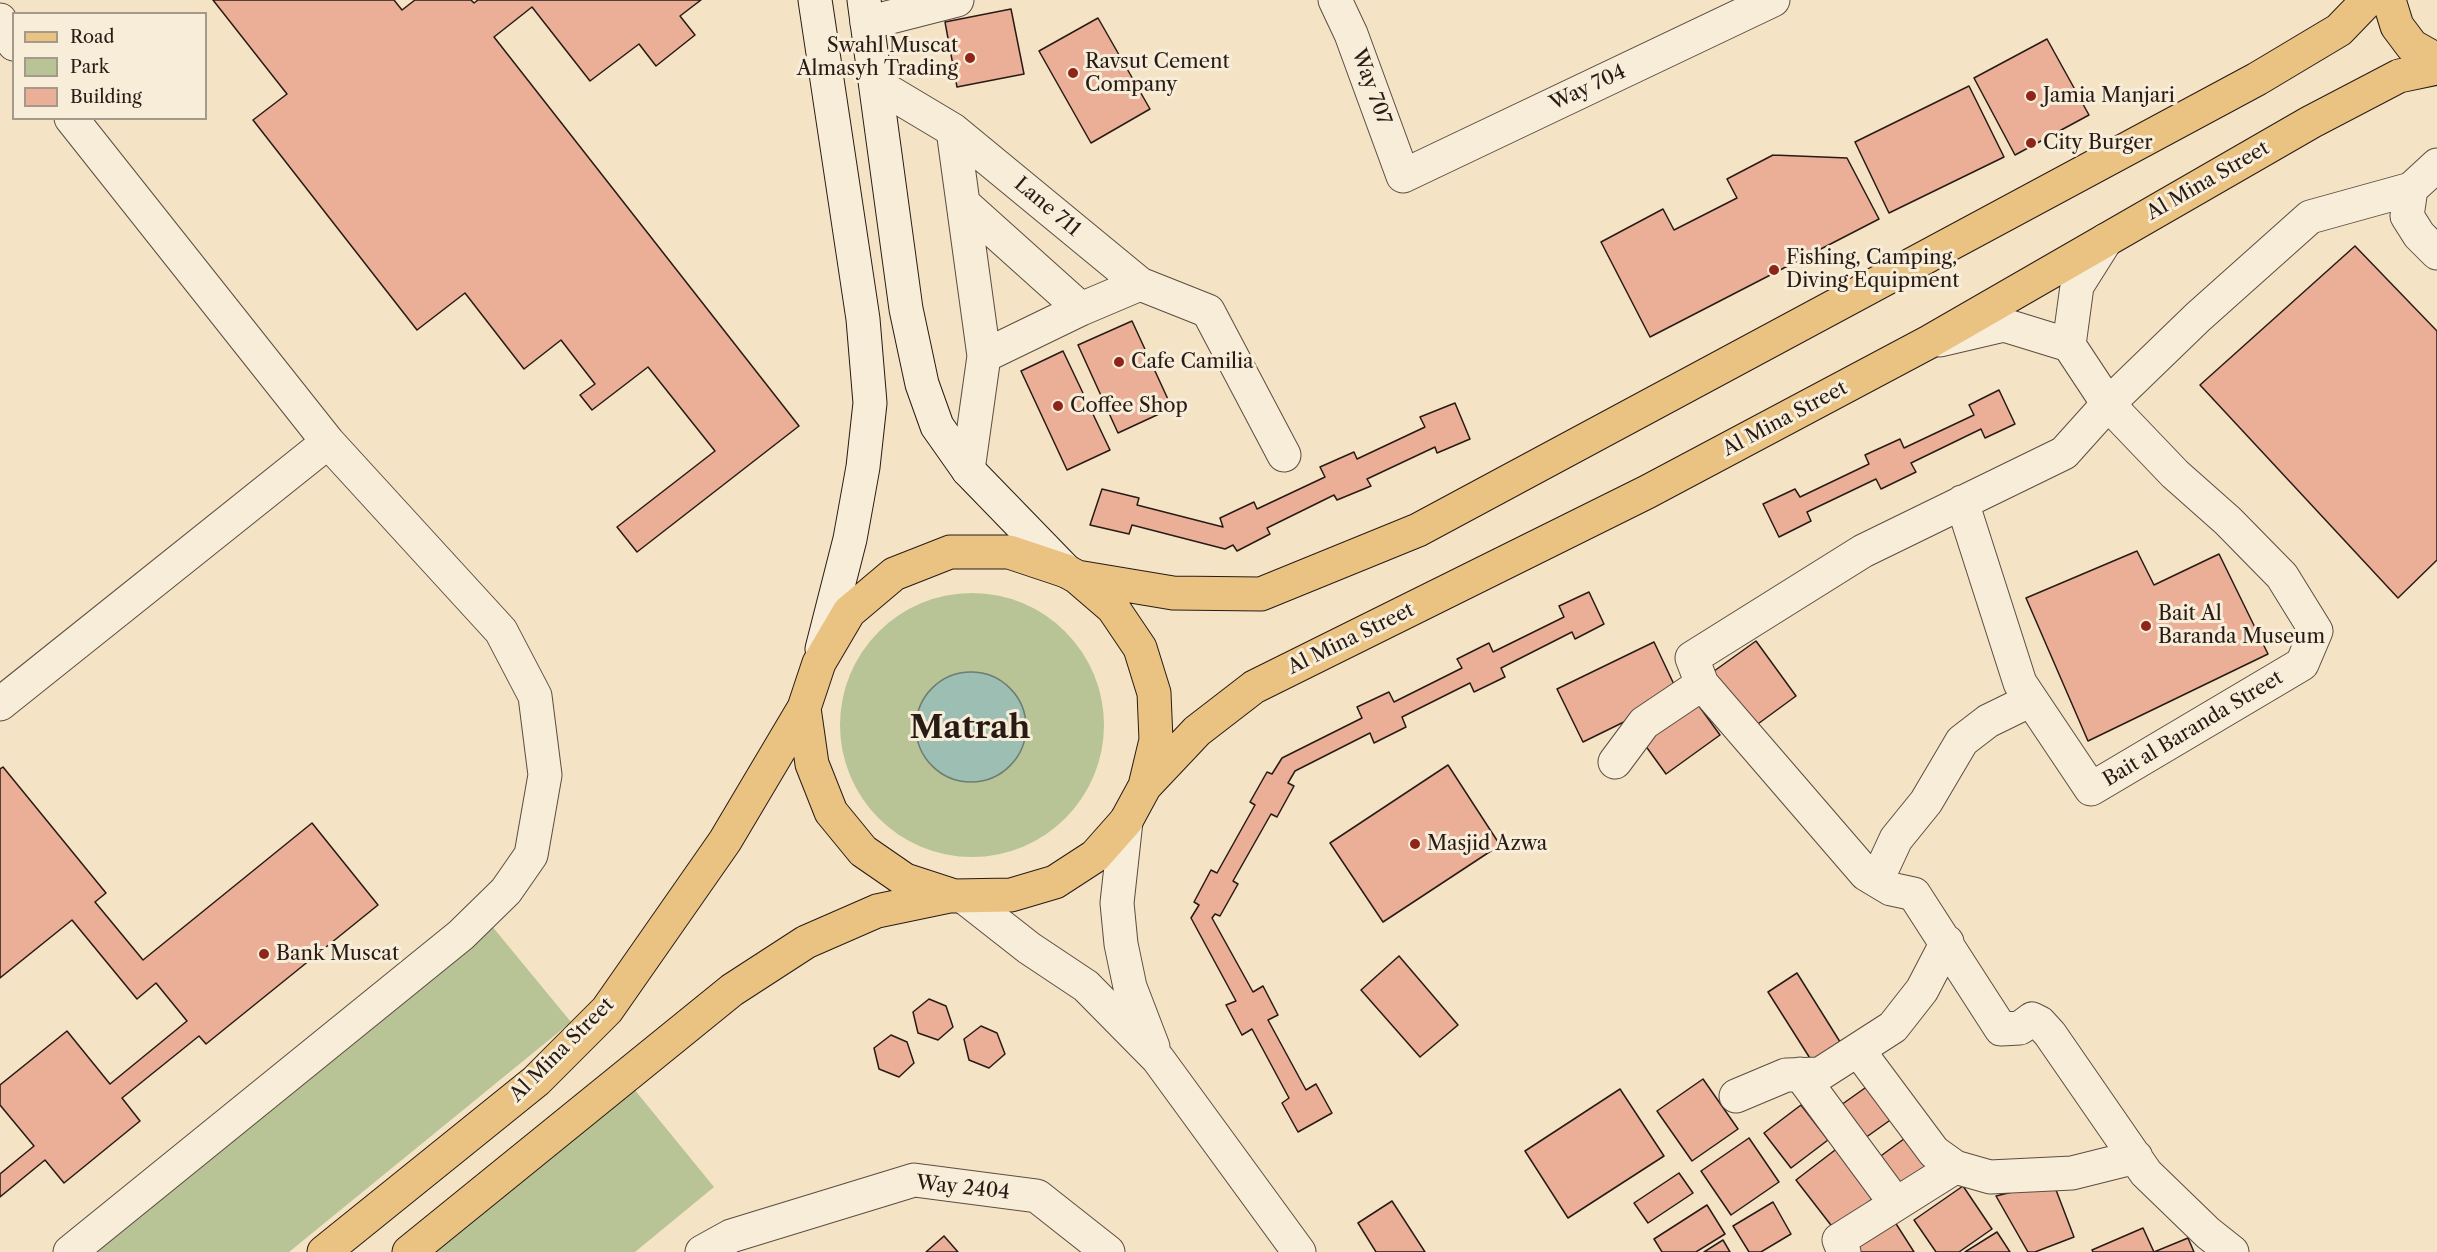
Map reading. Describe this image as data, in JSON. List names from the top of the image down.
{
  "streets": {
    "main road": ["Al Mina Street"],
    "street": [
      "Way 707",
      "Way 704",
      "Lane 711",
      "Bait al Baranda Street",
      "Way 2404"
    ]
  },
  "crossings": [
    ["Way 707", "Way 704"]
  ],
  "districts": ["Matrah"],
  "places": [
    "Swahl Muscat Almasyh Trading",
    "Ravsut Cement Company",
    "Jamia Manjari",
    "City Burger",
    "Fishing, Camping, Diving Equipment",
    "Cafe Camilia",
    "Coffee Shop",
    "Bait Al Baranda Museum",
    "Masjid Azwa",
    "Bank Muscat"
  ],
  "legend": ["Road", "Park", "Building"]
}
